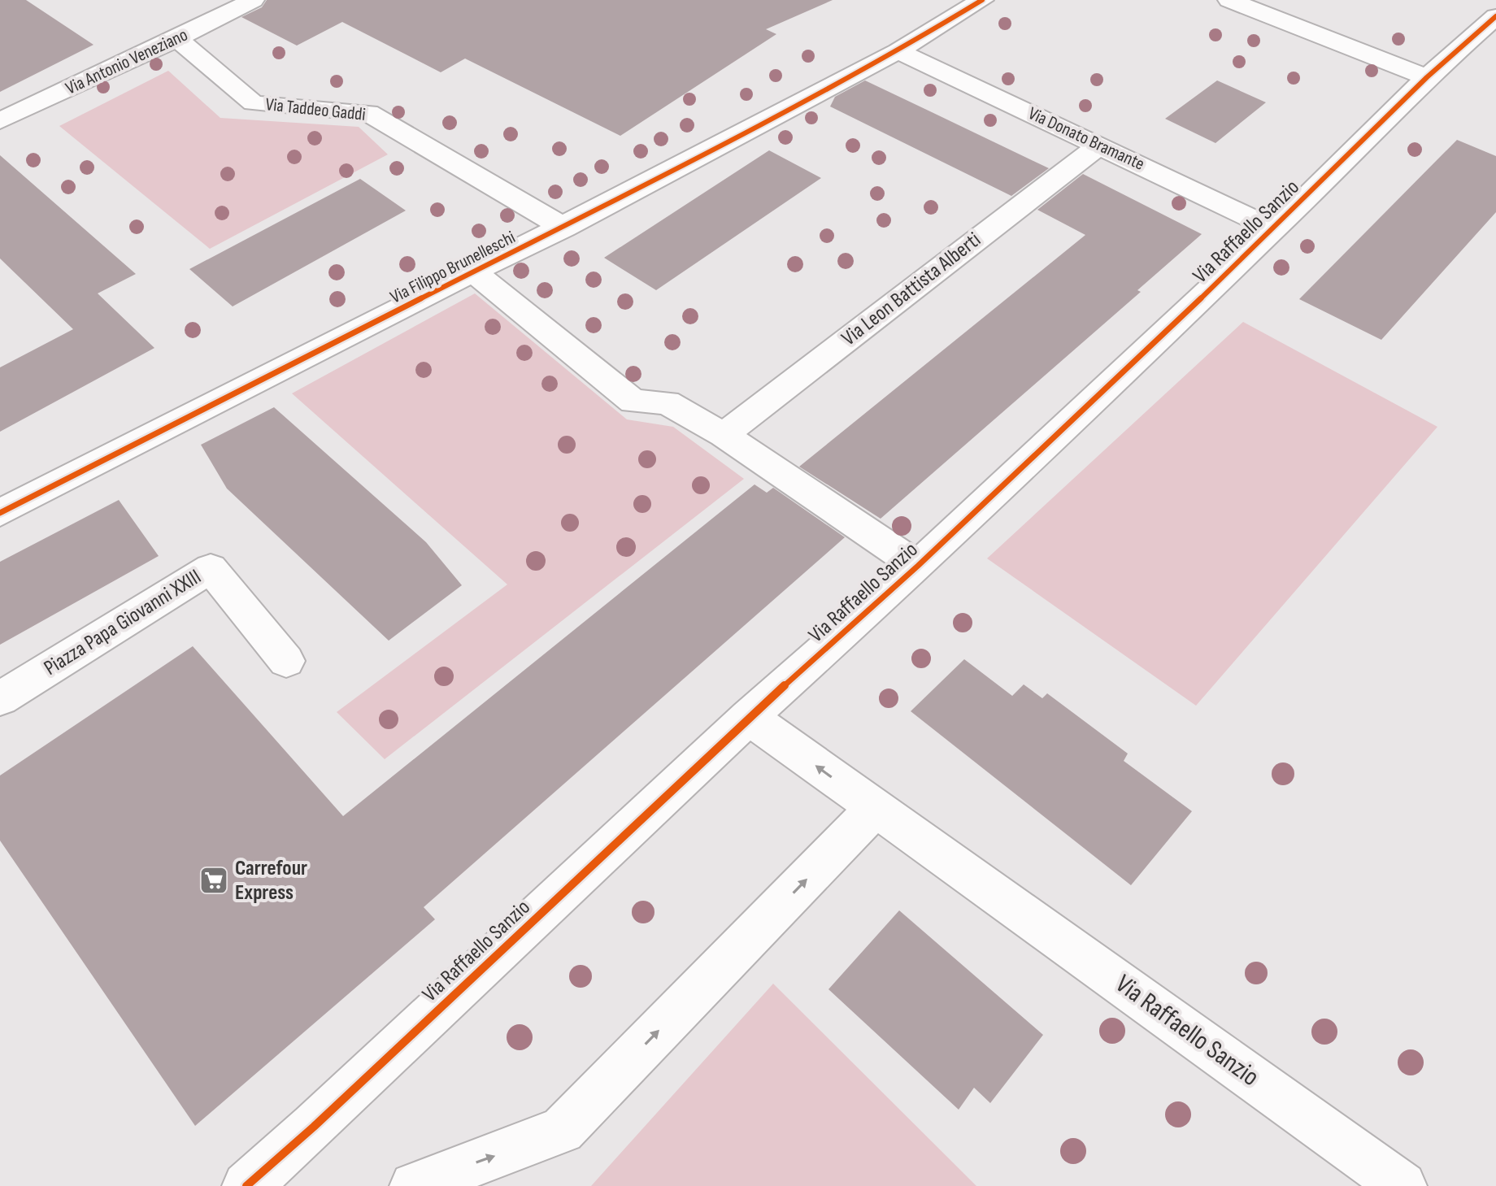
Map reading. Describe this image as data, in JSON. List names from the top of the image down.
{
  "streets": {
    "street": [
      "Via Antonio Veneziano",
      "Via Taddeo Gaddi",
      "Via Donato Bramante",
      "Via Raffaello Sanzio",
      "Via Filippo Brunelleschi",
      "Via Leon Battista Alberti",
      "Piazza Papa Giovanni XXIII"
    ]
  },
  "crossings": [
    ["Via Antonio Veneziano", "Via Taddeo Gaddi"],
    ["Via Taddeo Gaddi", "Via Filippo Brunelleschi"],
    ["Via Donato Bramante", "Via Raffaello Sanzio"],
    ["Via Donato Bramante", "Via Filippo Brunelleschi"],
    ["Via Donato Bramante", "Via Leon Battista Alberti"]
  ],
  "places": {
    "supermarket": ["Carrefour Express"]
  }
}
